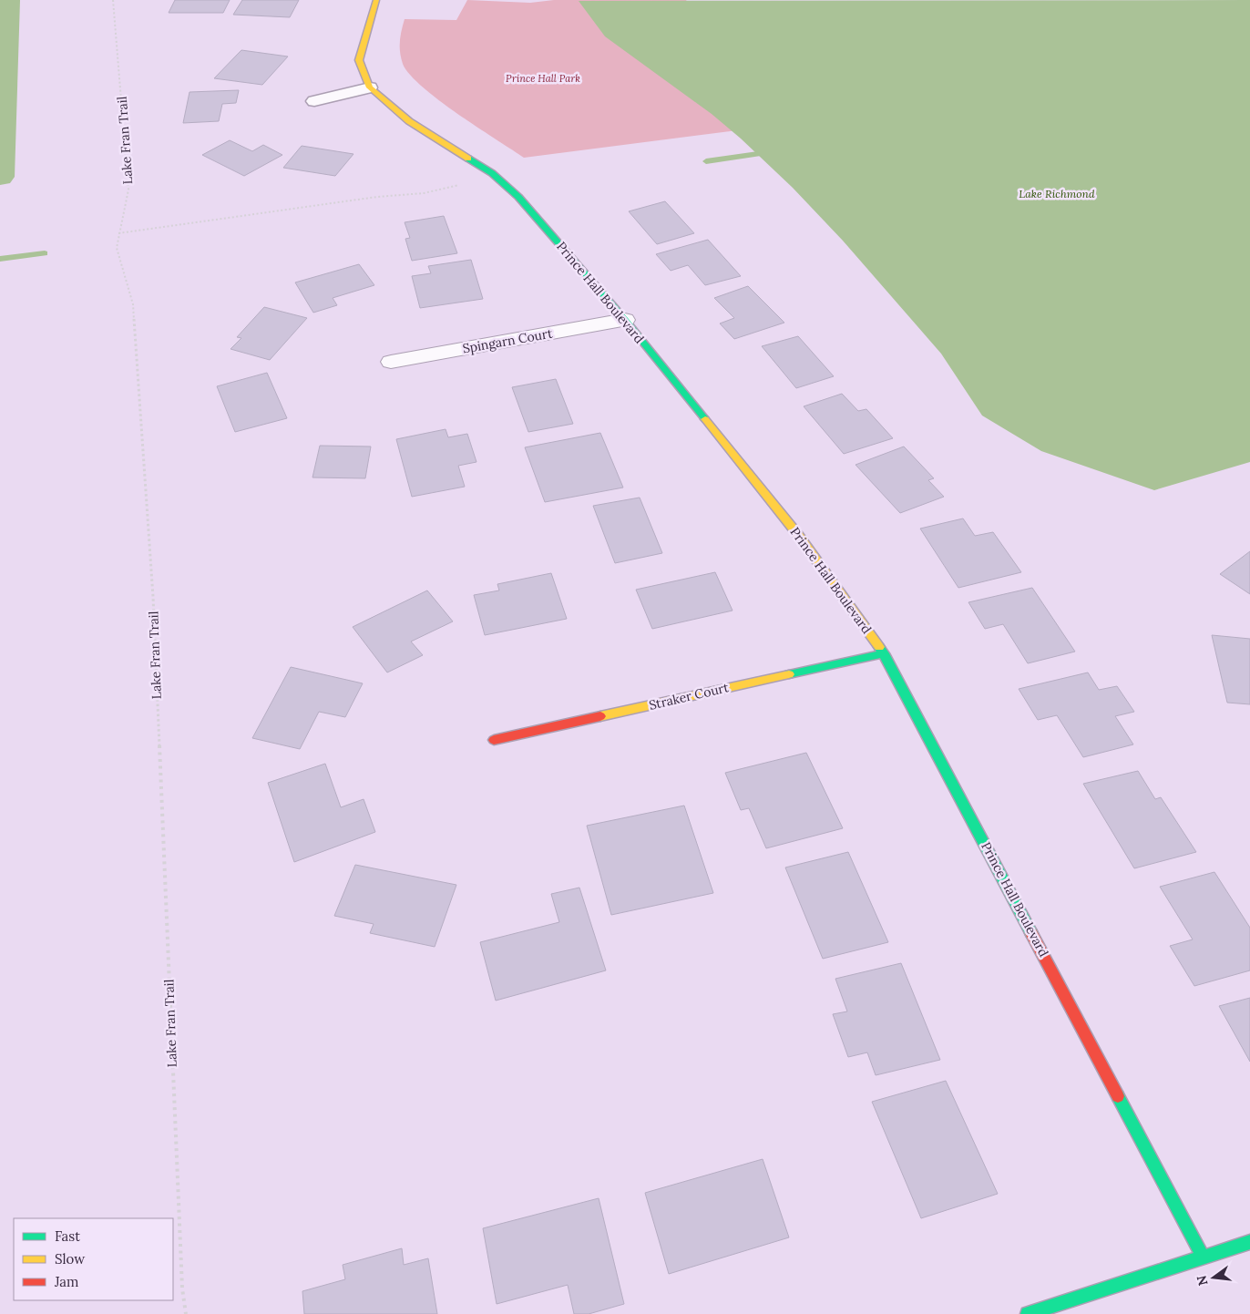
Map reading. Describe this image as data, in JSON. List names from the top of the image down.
{
  "streets": {
    "street": ["Prince Hall Boulevard", "Spingarn Court", "Straker Court"],
    "path": ["Lake Fran Trail"]
  },
  "crossings": [
    ["Prince Hall Boulevard", "Spingarn Court"],
    ["Prince Hall Boulevard", "Straker Court"]
  ],
  "water": ["Lake Richmond"],
  "parks": ["Prince Hall Park"],
  "legend": ["Fast", "Slow", "Jam"],
  "north": "left"
}
